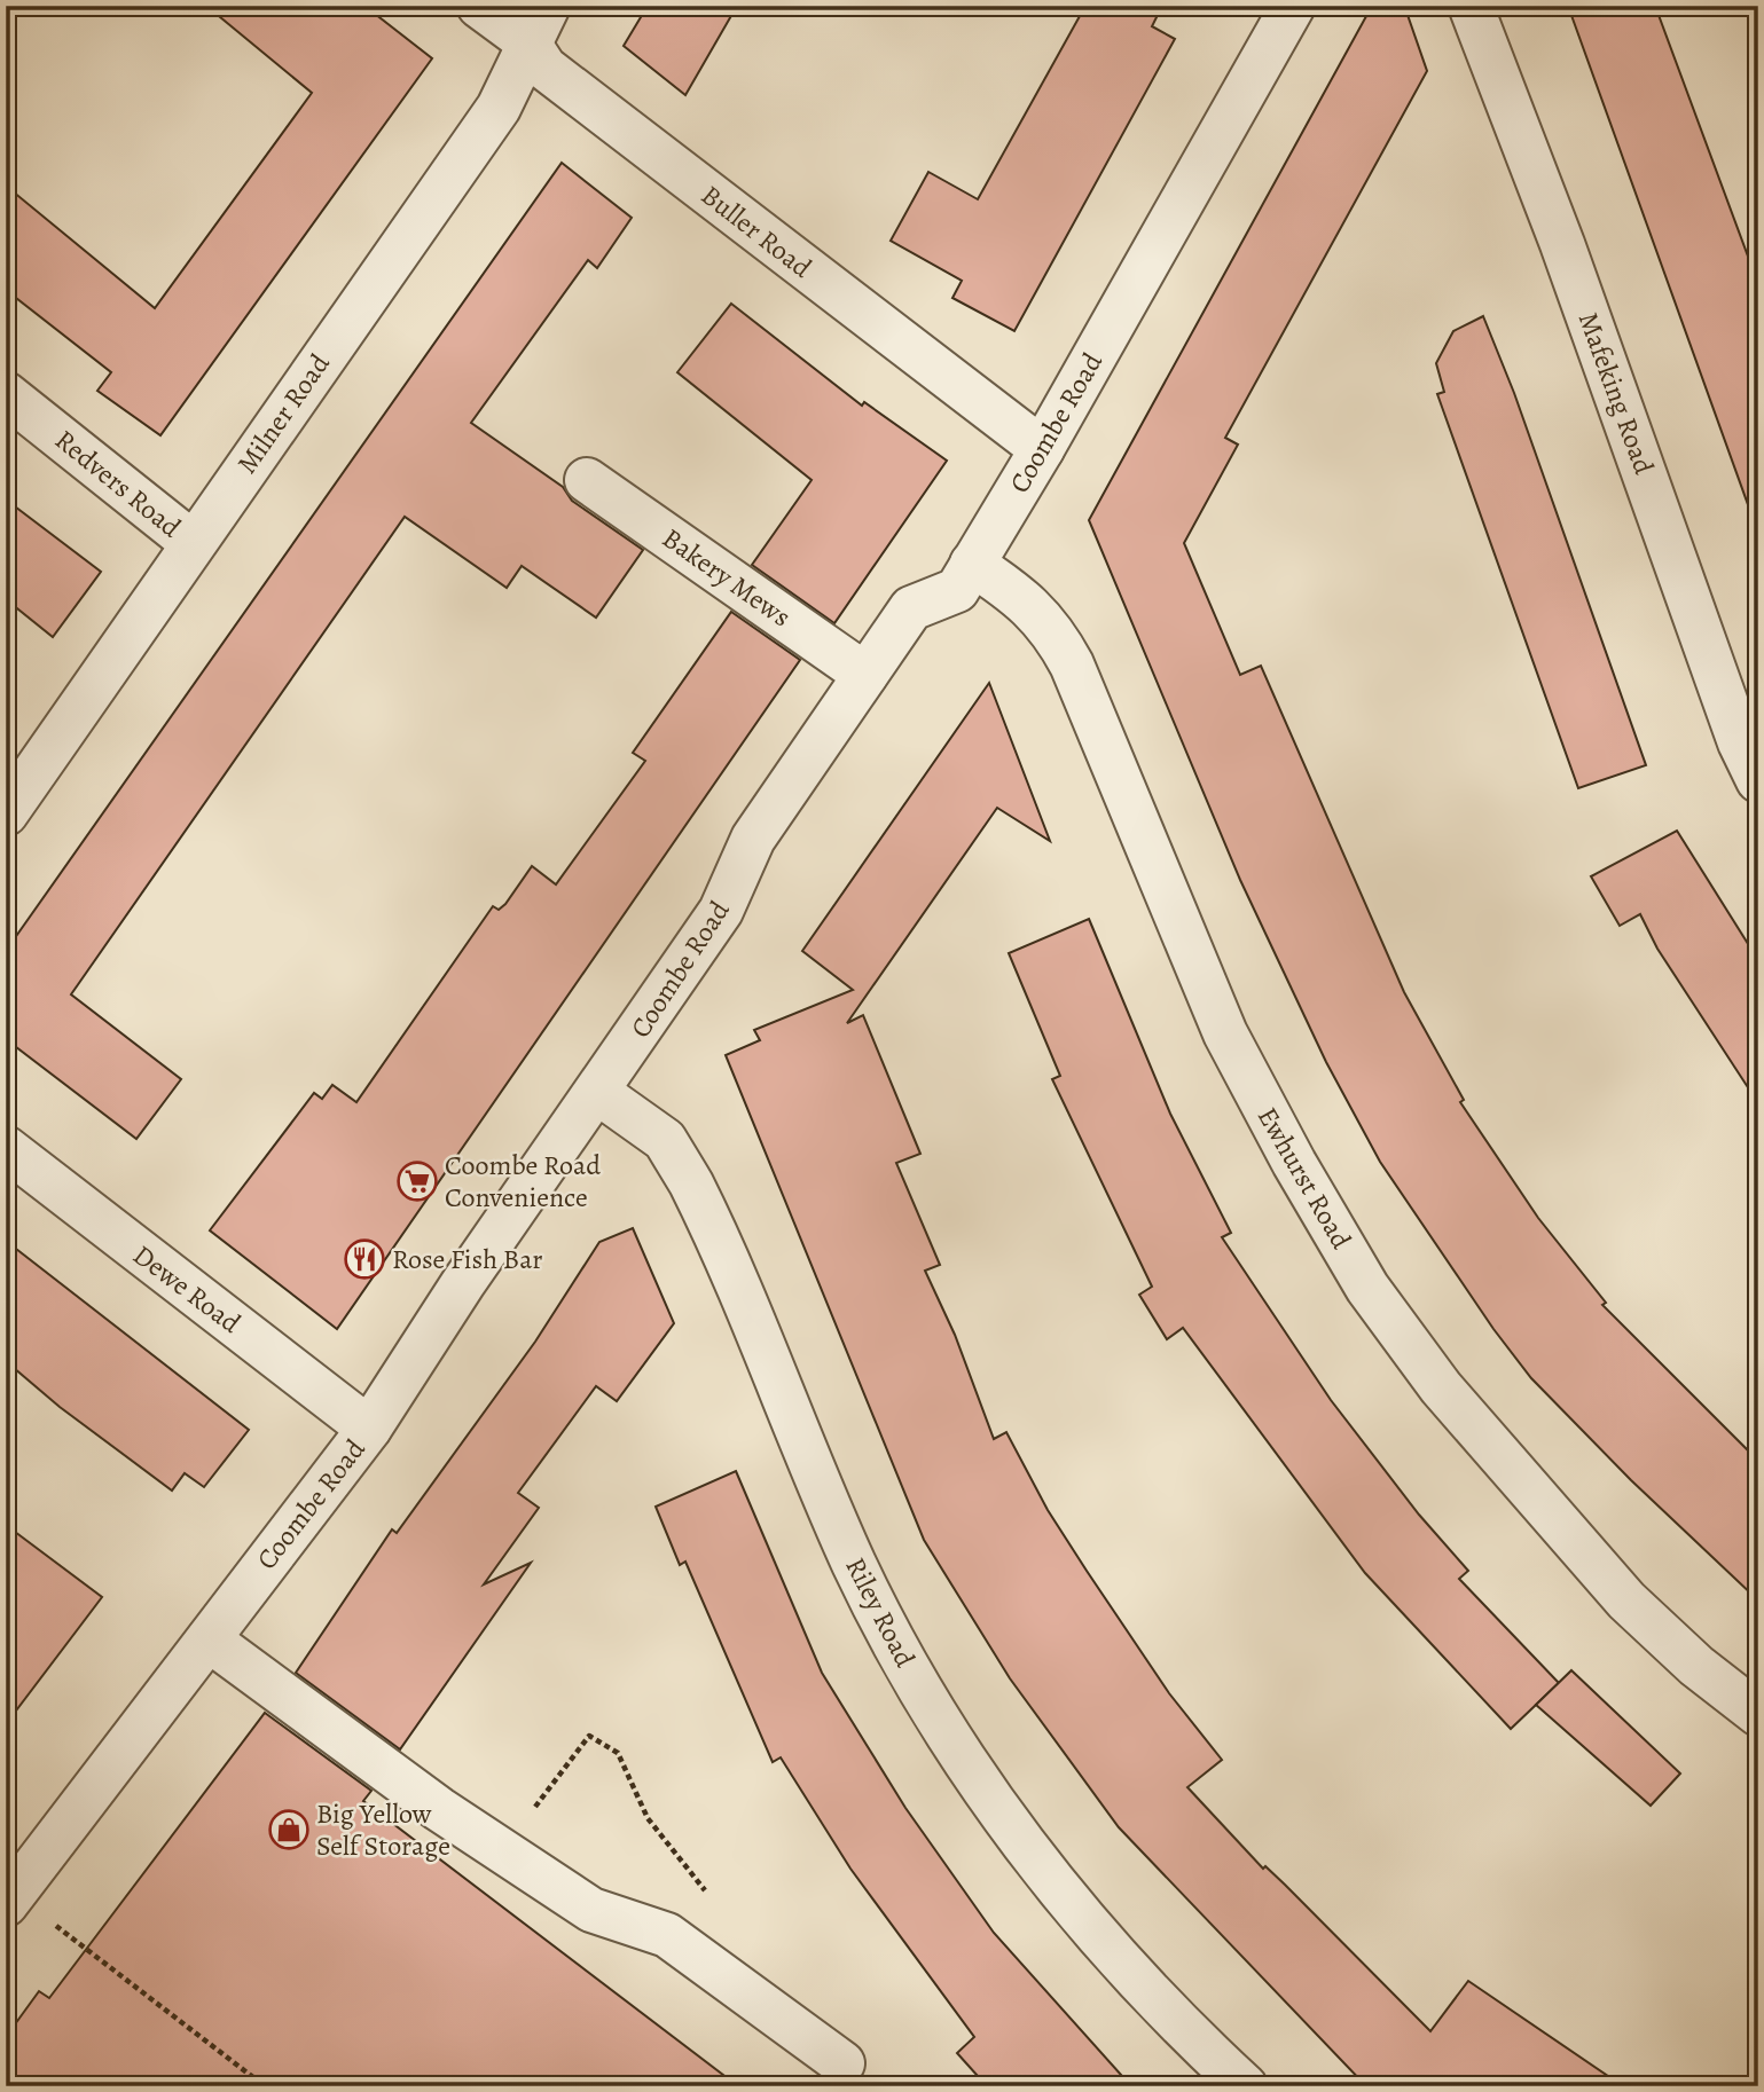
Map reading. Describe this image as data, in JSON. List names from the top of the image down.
{
  "streets": {
    "street": [
      "Buller Road",
      "Mafeking Road",
      "Milner Road",
      "Coombe Road",
      "Redvers Road",
      "Bakery Mews",
      "Ewhurst Road",
      "Dewe Road",
      "Riley Road"
    ]
  },
  "crossings": [
    ["Buller Road", "Milner Road"],
    ["Buller Road", "Coombe Road"],
    ["Milner Road", "Redvers Road"],
    ["Coombe Road", "Bakery Mews"],
    ["Coombe Road", "Ewhurst Road"],
    ["Coombe Road", "Dewe Road"],
    ["Coombe Road", "Riley Road"]
  ],
  "places": {
    "supermarket": ["Coombe Road Convenience"],
    "restaurant": ["Rose Fish Bar"],
    "shop": ["Big Yellow Self Storage"]
  }
}
